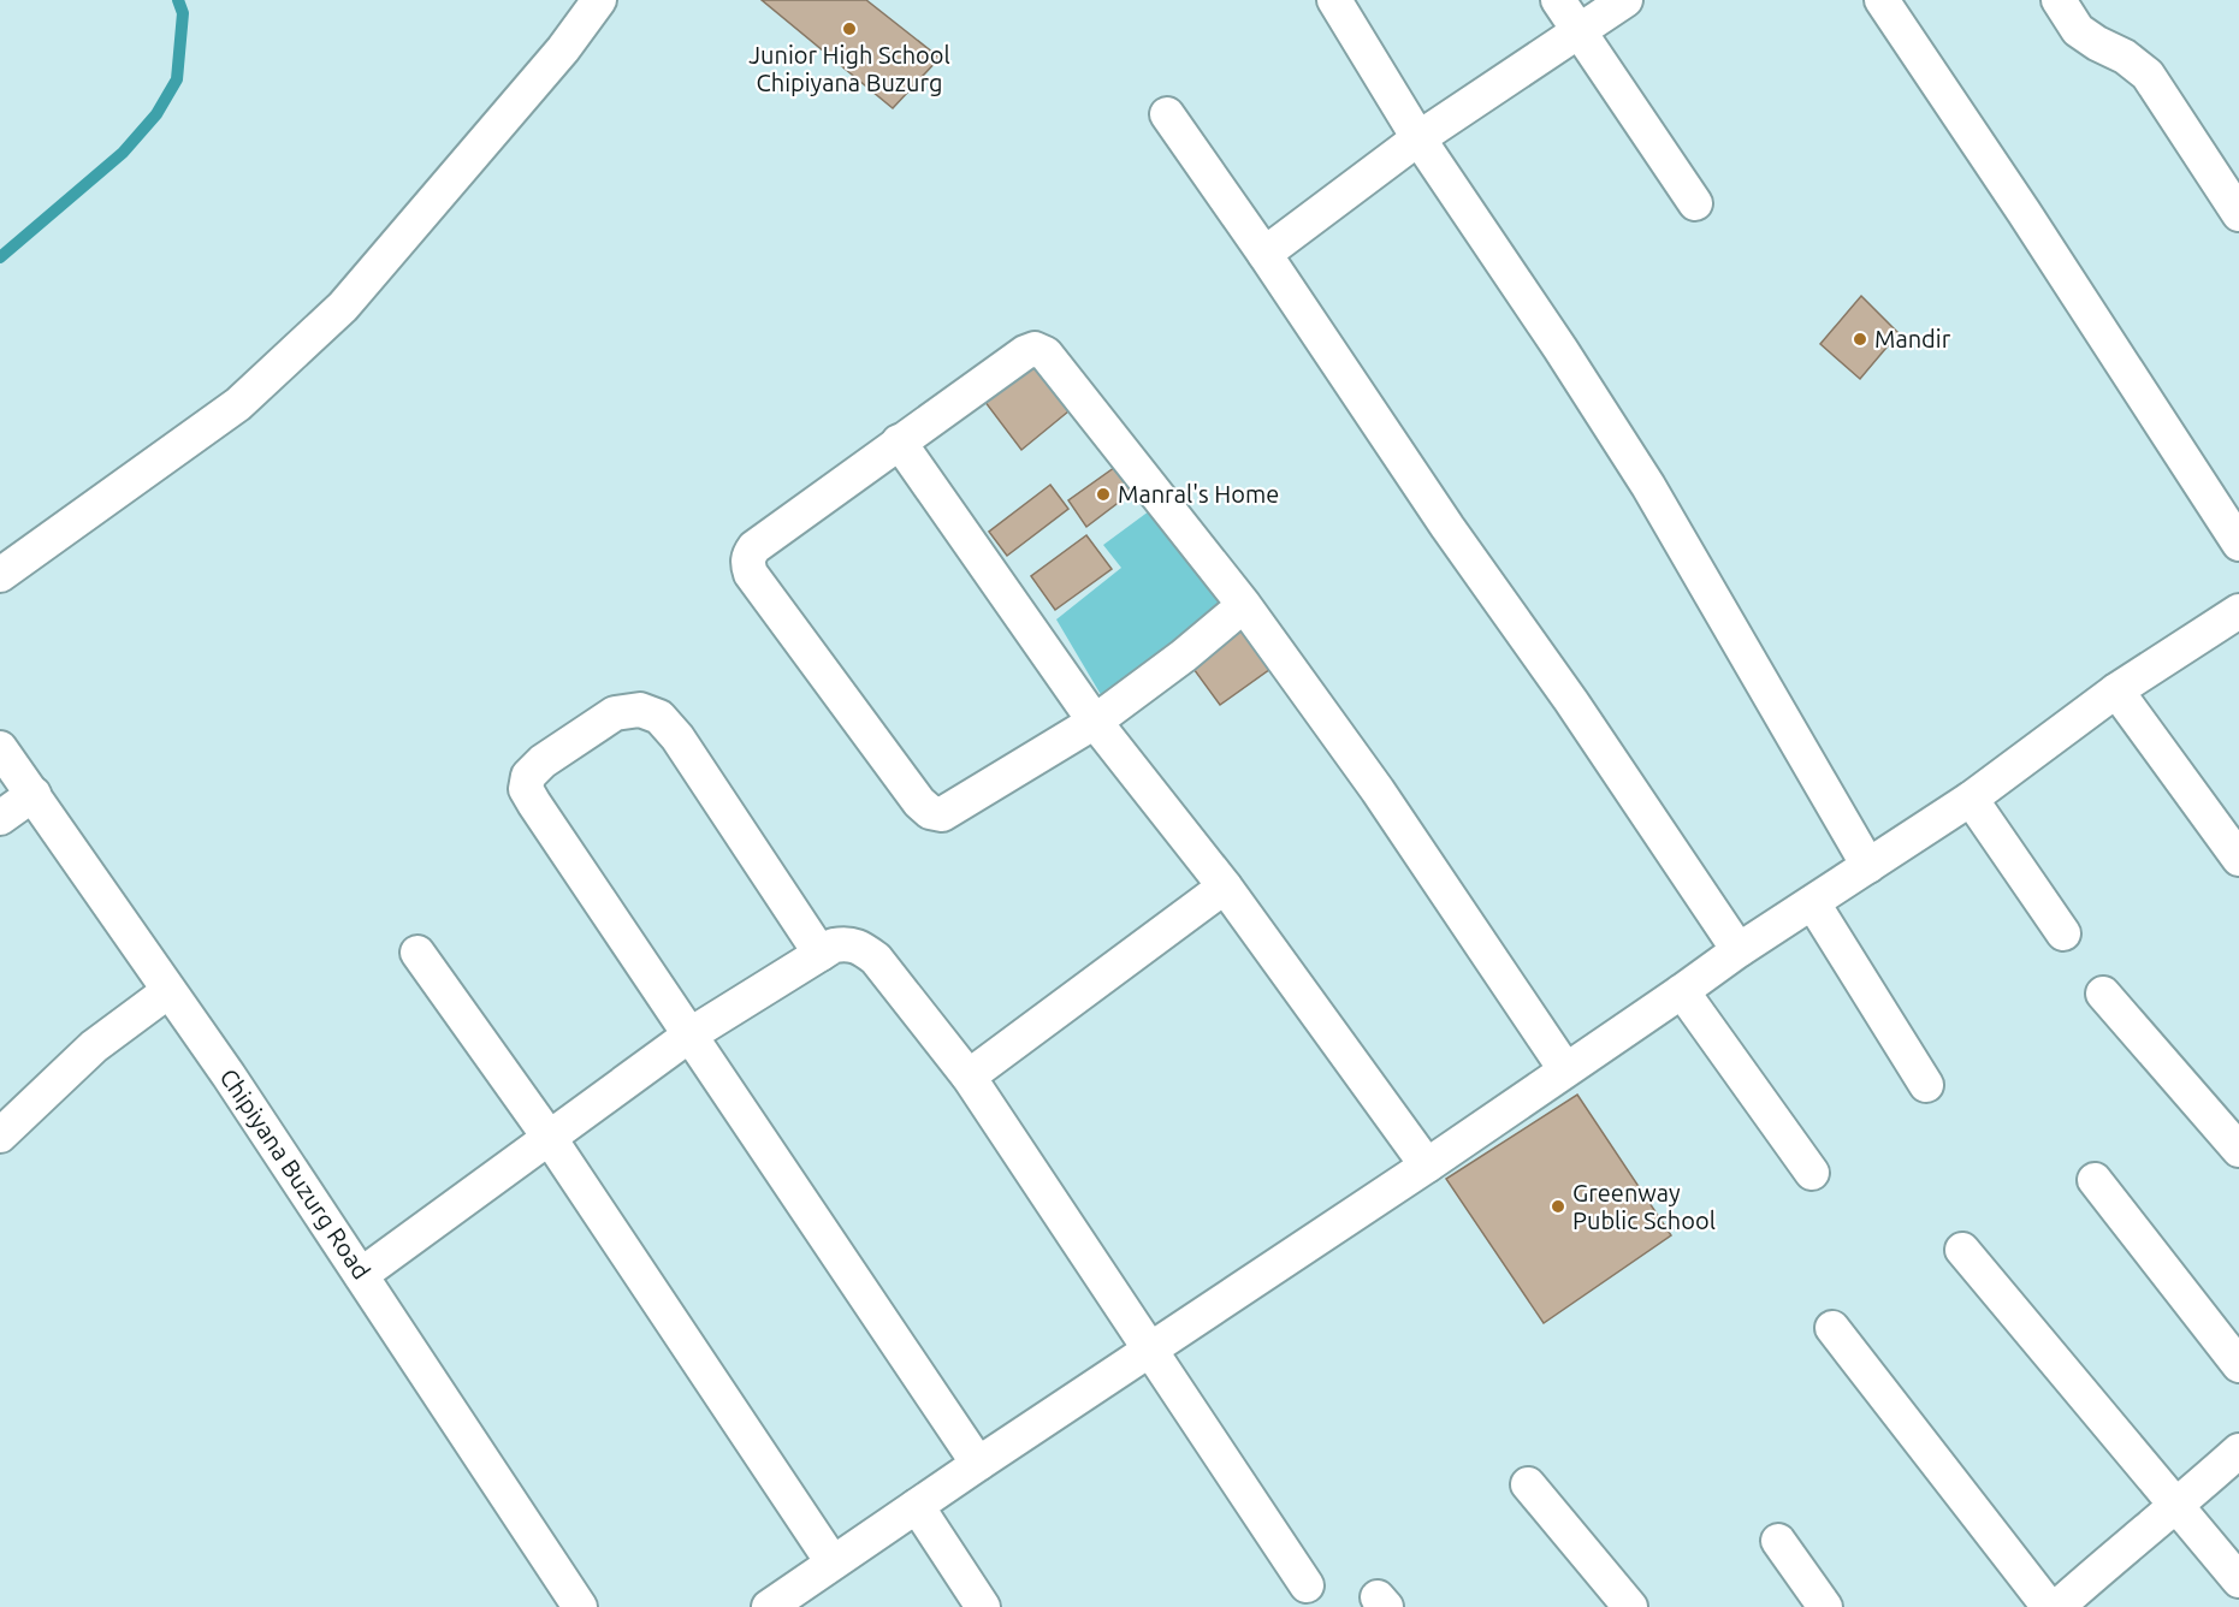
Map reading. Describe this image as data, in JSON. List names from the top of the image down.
{
  "streets": {
    "street": ["Chipiyana Buzurg Road"]
  },
  "places": [
    "Junior High School Chipiyana Buzurg",
    "Mandir",
    "Manral's Home",
    "Greenway Public School"
  ]
}
